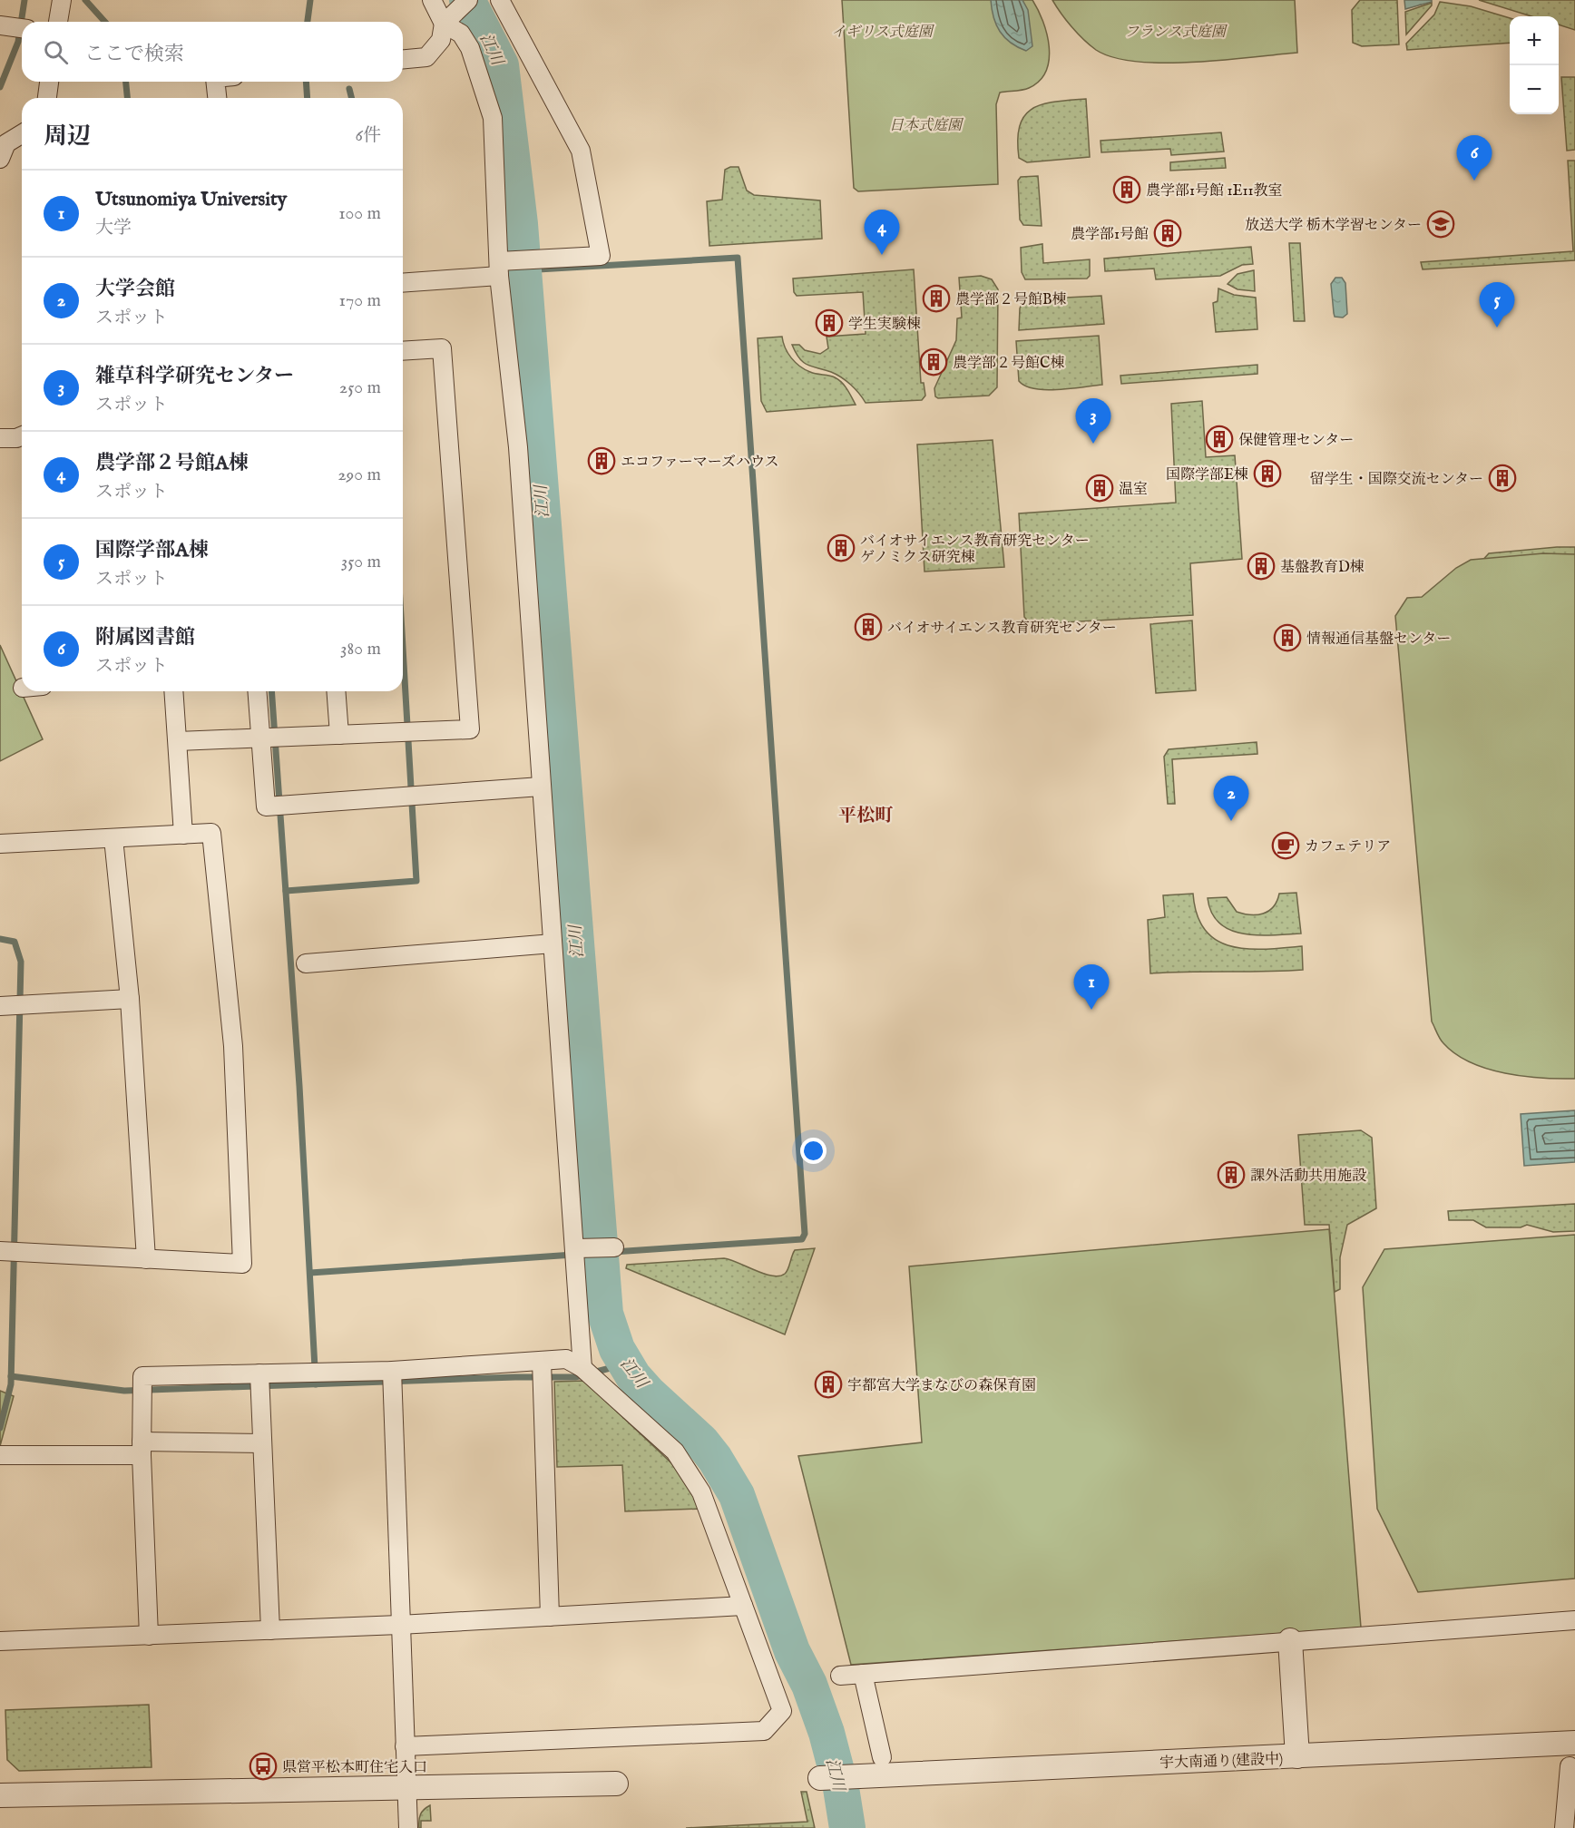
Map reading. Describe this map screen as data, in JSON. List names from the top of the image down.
{
  "streets": {
    "street": ["宇大南通り(建設中)"]
  },
  "districts": ["平松町"],
  "water": ["江川"],
  "parks": ["イギリス式庭園", "フランス式庭園", "日本式庭園"],
  "places": {
    "building": [
      "農学部1号館 1E11教室",
      "農学部1号館",
      "農学部２号館B棟",
      "学生実験棟",
      "農学部２号館C棟",
      "保健管理センター",
      "エコファーマーズハウス",
      "国際学部E棟",
      "留学生・国際交流センター",
      "温室",
      "バイオサイエンス教育研究センター ゲノミクス研究棟",
      "基盤教育D棟",
      "バイオサイエンス教育研究センター",
      "情報通信基盤センター",
      "課外活動共用施設",
      "宇都宮大学まなびの森保育園"
    ],
    "school or university": ["放送大学 栃木学習センター"],
    "cafe": ["カフェテリア"],
    "bus stop": ["県営平松本町住宅入口"]
  },
  "page": {
    "map_buttons": ["+", "−"],
    "search": "ここで検索",
    "heading": ["周辺", "6件"],
    "pins": [
      "6",
      "4",
      "5",
      "3",
      "2",
      "1"
    ],
    "list": [
      {
        "mark": "1",
        "name": "Utsunomiya University",
        "note": "大学",
        "value": "100 m"
      },
      {
        "mark": "2",
        "name": "大学会館",
        "note": "スポット",
        "value": "170 m"
      },
      {
        "mark": "3",
        "name": "雑草科学研究センター",
        "note": "スポット",
        "value": "250 m"
      },
      {
        "mark": "4",
        "name": "農学部２号館A棟",
        "note": "スポット",
        "value": "290 m"
      },
      {
        "mark": "5",
        "name": "国際学部A棟",
        "note": "スポット",
        "value": "350 m"
      },
      {
        "mark": "6",
        "name": "附属図書館",
        "note": "スポット",
        "value": "380 m"
      }
    ]
  }
}
